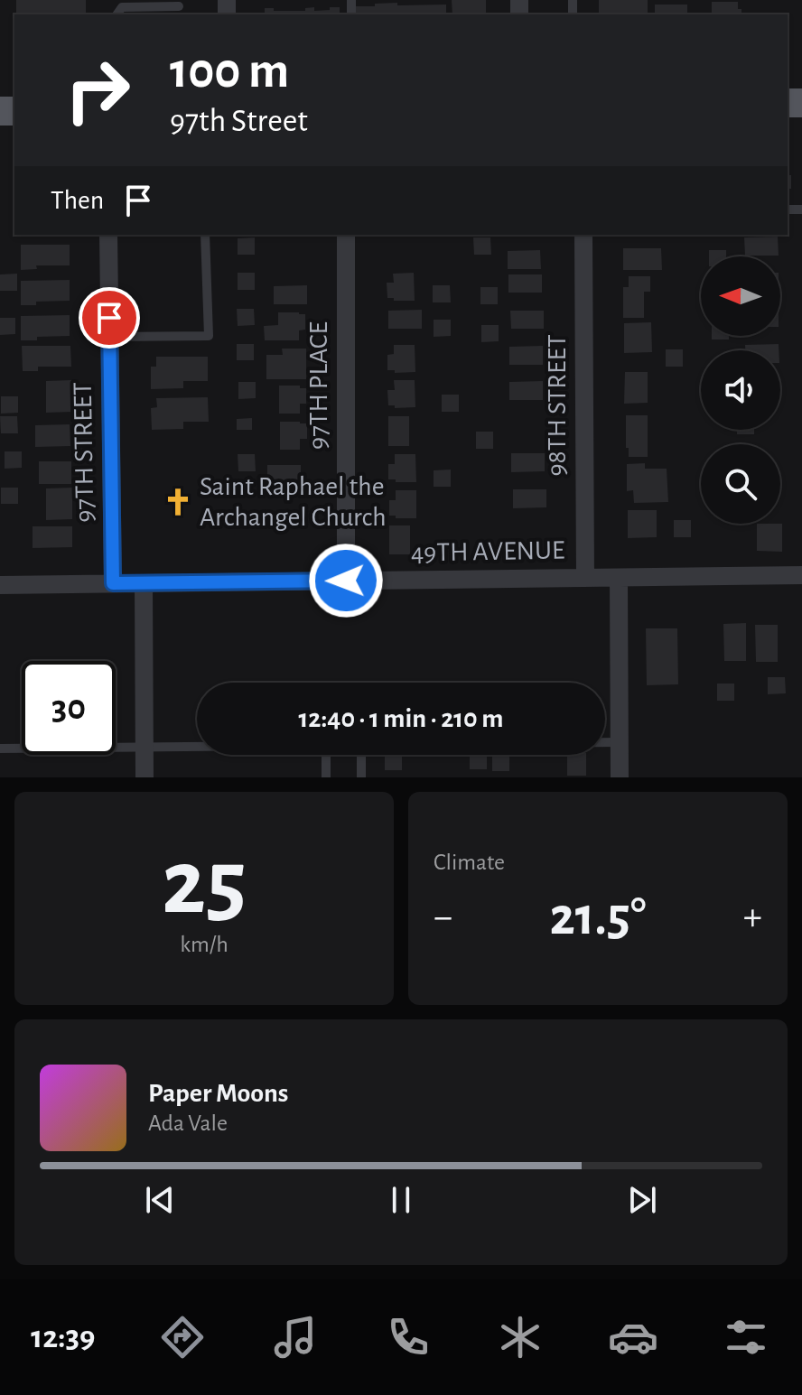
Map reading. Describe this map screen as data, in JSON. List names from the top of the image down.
{
  "streets": {
    "street": [
      "97TH PLACE",
      "98TH STREET",
      "97TH STREET",
      "49TH AVENUE"
    ]
  },
  "crossings": [
    ["97TH PLACE", "49TH AVENUE"],
    ["98TH STREET", "49TH AVENUE"],
    ["97TH STREET", "49TH AVENUE"]
  ],
  "places": {
    "church": ["Saint Raphael the Archangel Church"]
  },
  "north": "left",
  "page": {
    "turn": ["100 m", "97th Street"],
    "then": "Then",
    "limit": "30",
    "trip": "12:40 · 1 min · 210 m",
    "tile": [
      ["25", "km/h"],
      "Climate"
    ],
    "heat": ["−", "21.5°", "+"],
    "song": ["Paper Moons", "Ada Vale"],
    "tabs": "12:39"
  }
}
